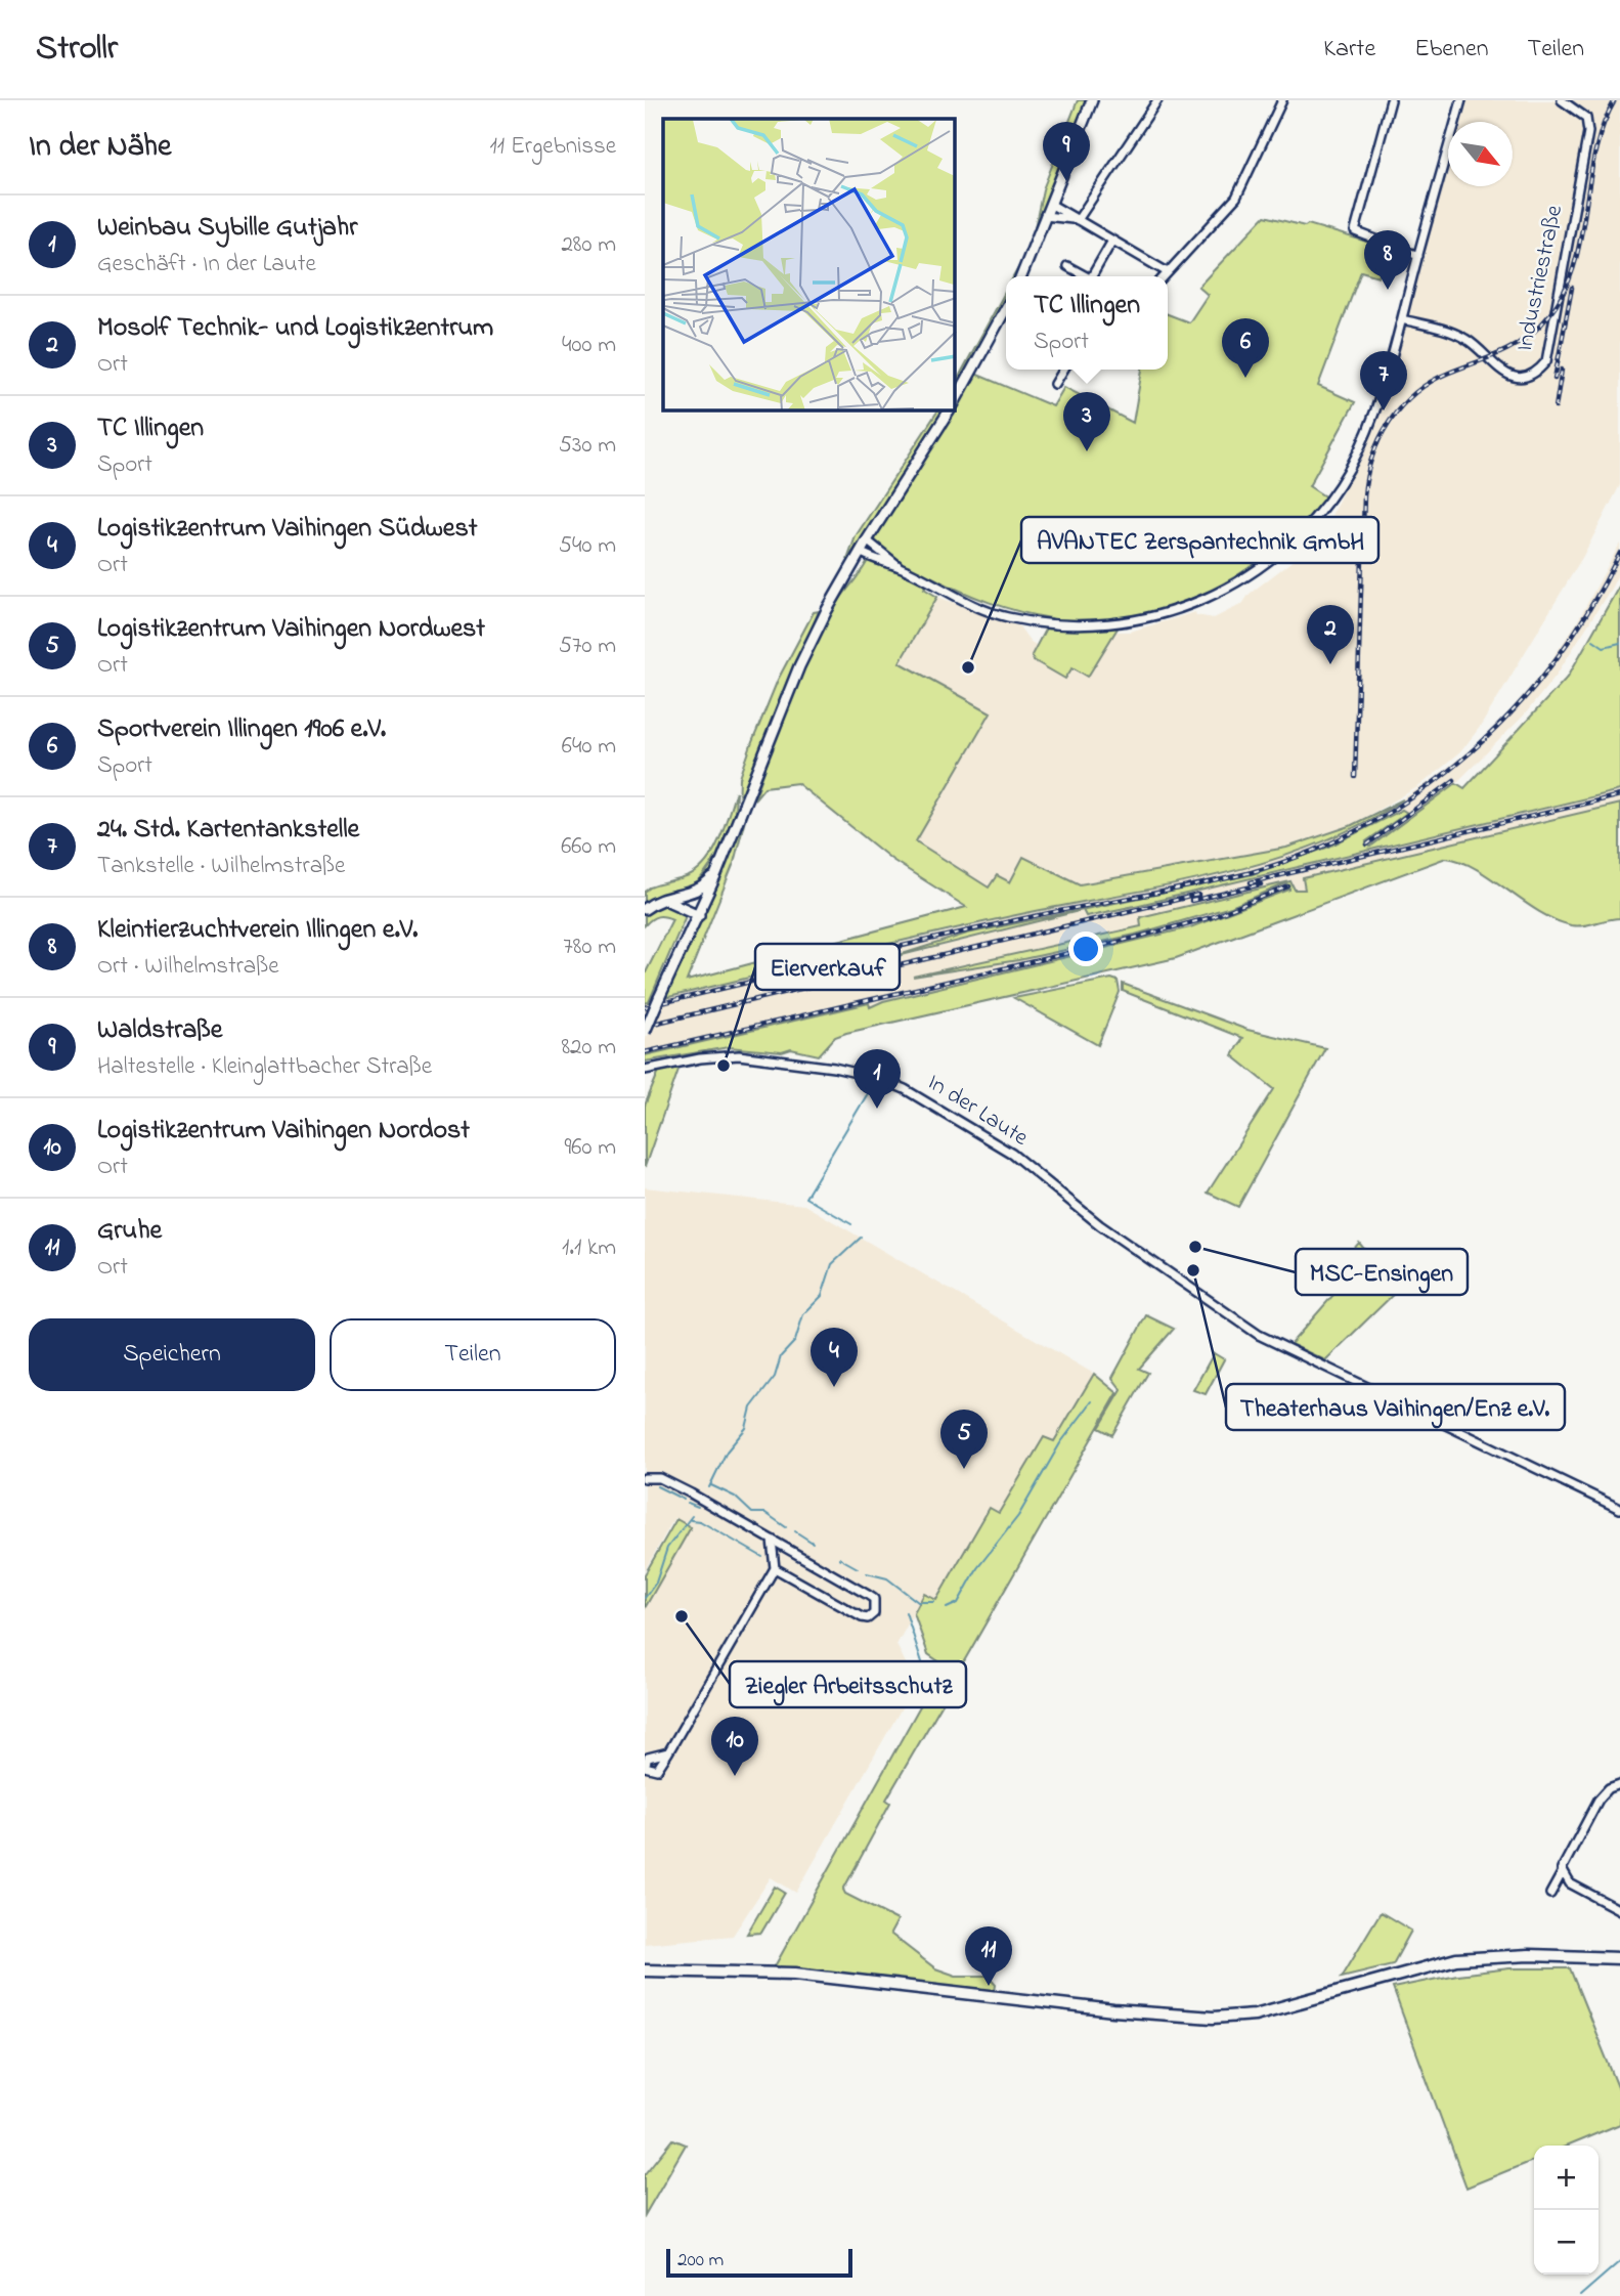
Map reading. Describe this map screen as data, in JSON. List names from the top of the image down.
{
  "streets": {
    "street": ["Industriestraße", "In der Laute"]
  },
  "places": [
    "AVANTEC Zerspantechnik GmbH",
    "Eierverkauf",
    "MSC-Ensingen",
    "Theaterhaus Vaihingen/Enz e.V.",
    "Ziegler Arbeitsschutz"
  ],
  "scale_bar": "200 m",
  "north": "bottom right",
  "page": {
    "header": "Strollr",
    "nav": ["Karte", "Ebenen", "Teilen"],
    "heading": ["In der Nähe", "11 Ergebnisse"],
    "pins": [
      "9",
      "8",
      "6",
      "7",
      "3",
      "2",
      "1",
      "4",
      "5",
      "10",
      "11"
    ],
    "list": [
      {
        "mark": "1",
        "name": "Weinbau Sybille Gutjahr",
        "note": "Geschäft · In der Laute",
        "value": "280 m"
      },
      {
        "mark": "2",
        "name": "Mosolf Technik- und Logistikzentrum",
        "note": "Ort",
        "value": "400 m"
      },
      {
        "mark": "3",
        "name": "TC Illingen",
        "note": "Sport",
        "value": "530 m"
      },
      {
        "mark": "4",
        "name": "Logistikzentrum Vaihingen Südwest",
        "note": "Ort",
        "value": "540 m"
      },
      {
        "mark": "5",
        "name": "Logistikzentrum Vaihingen Nordwest",
        "note": "Ort",
        "value": "570 m"
      },
      {
        "mark": "6",
        "name": "Sportverein Illingen 1906 e.V.",
        "note": "Sport",
        "value": "640 m"
      },
      {
        "mark": "7",
        "name": "24. Std. Kartentankstelle",
        "note": "Tankstelle · Wilhelmstraße",
        "value": "660 m"
      },
      {
        "mark": "8",
        "name": "Kleintierzuchtverein Illingen e.V.",
        "note": "Ort · Wilhelmstraße",
        "value": "780 m"
      },
      {
        "mark": "9",
        "name": "Waldstraße",
        "note": "Haltestelle · Kleinglattbacher Straße",
        "value": "820 m"
      },
      {
        "mark": "10",
        "name": "Logistikzentrum Vaihingen Nordost",
        "note": "Ort",
        "value": "960 m"
      },
      {
        "mark": "11",
        "name": "Gruhe",
        "note": "Ort",
        "value": "1.1 km"
      }
    ],
    "popup": ["TC Illingen", "Sport"],
    "buttons": ["Speichern", "Teilen"],
    "map_buttons": ["+", "−"],
    "scale": "200 m"
  }
}
